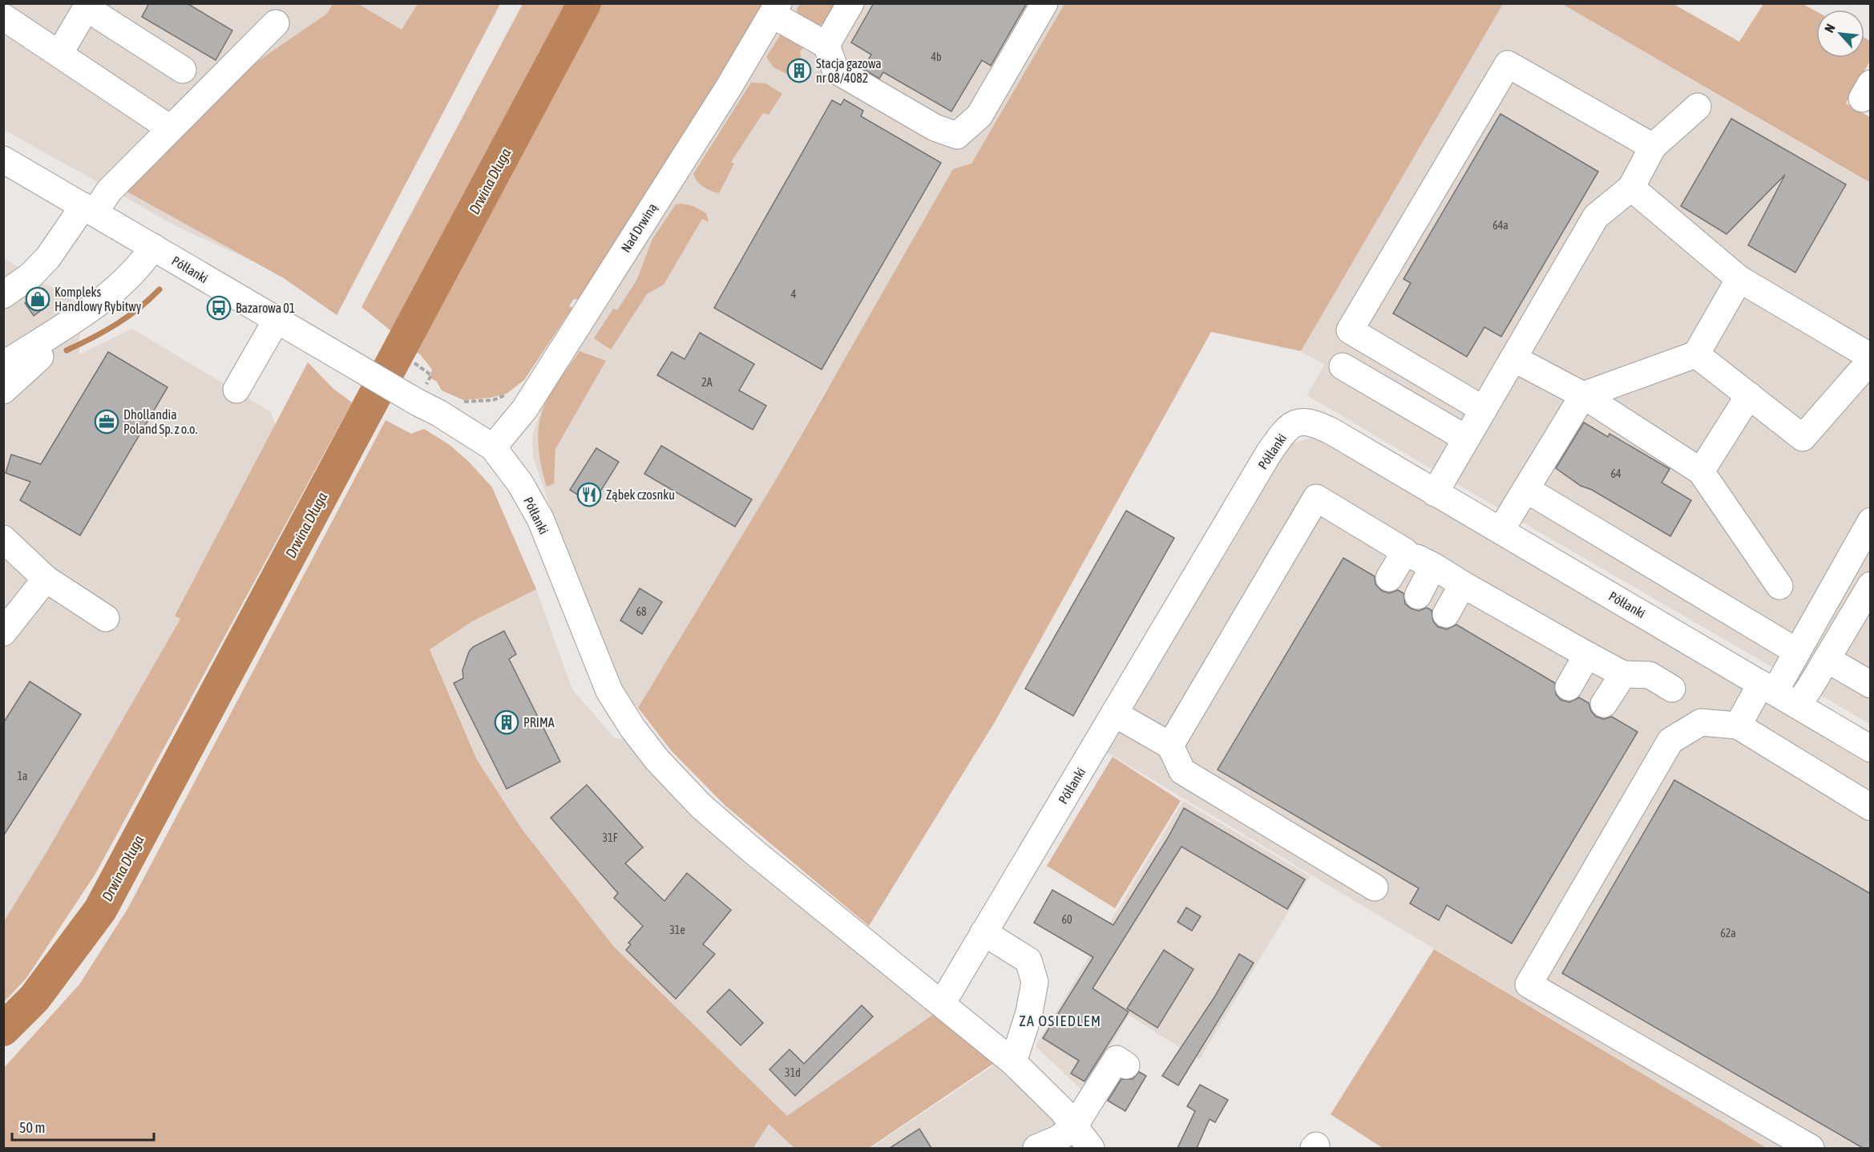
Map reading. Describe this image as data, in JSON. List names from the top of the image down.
{
  "streets": {
    "street": ["Nad Drwiną", "Półłanki"]
  },
  "crossings": [
    ["Nad Drwiną", "Półłanki"]
  ],
  "districts": ["ZA OSIEDLEM"],
  "water": ["Drwina Długa"],
  "places": {
    "building": ["Stacja gazowa nr 08/4082", "PRIMA"],
    "shop": ["Kompleks Handlowy Rybitwy"],
    "bus stop": ["Bazarowa 01"],
    "office": ["Dhollandia Poland Sp. z o.o."],
    "restaurant": ["Ząbek czosnku"]
  },
  "house_numbers": [
    "4b",
    "64a",
    "4",
    "2A",
    "64",
    "68",
    "1a",
    "31F",
    "60",
    "31e",
    "62a",
    "31d"
  ],
  "scale_bar": "50 m",
  "north": "top left"
}
